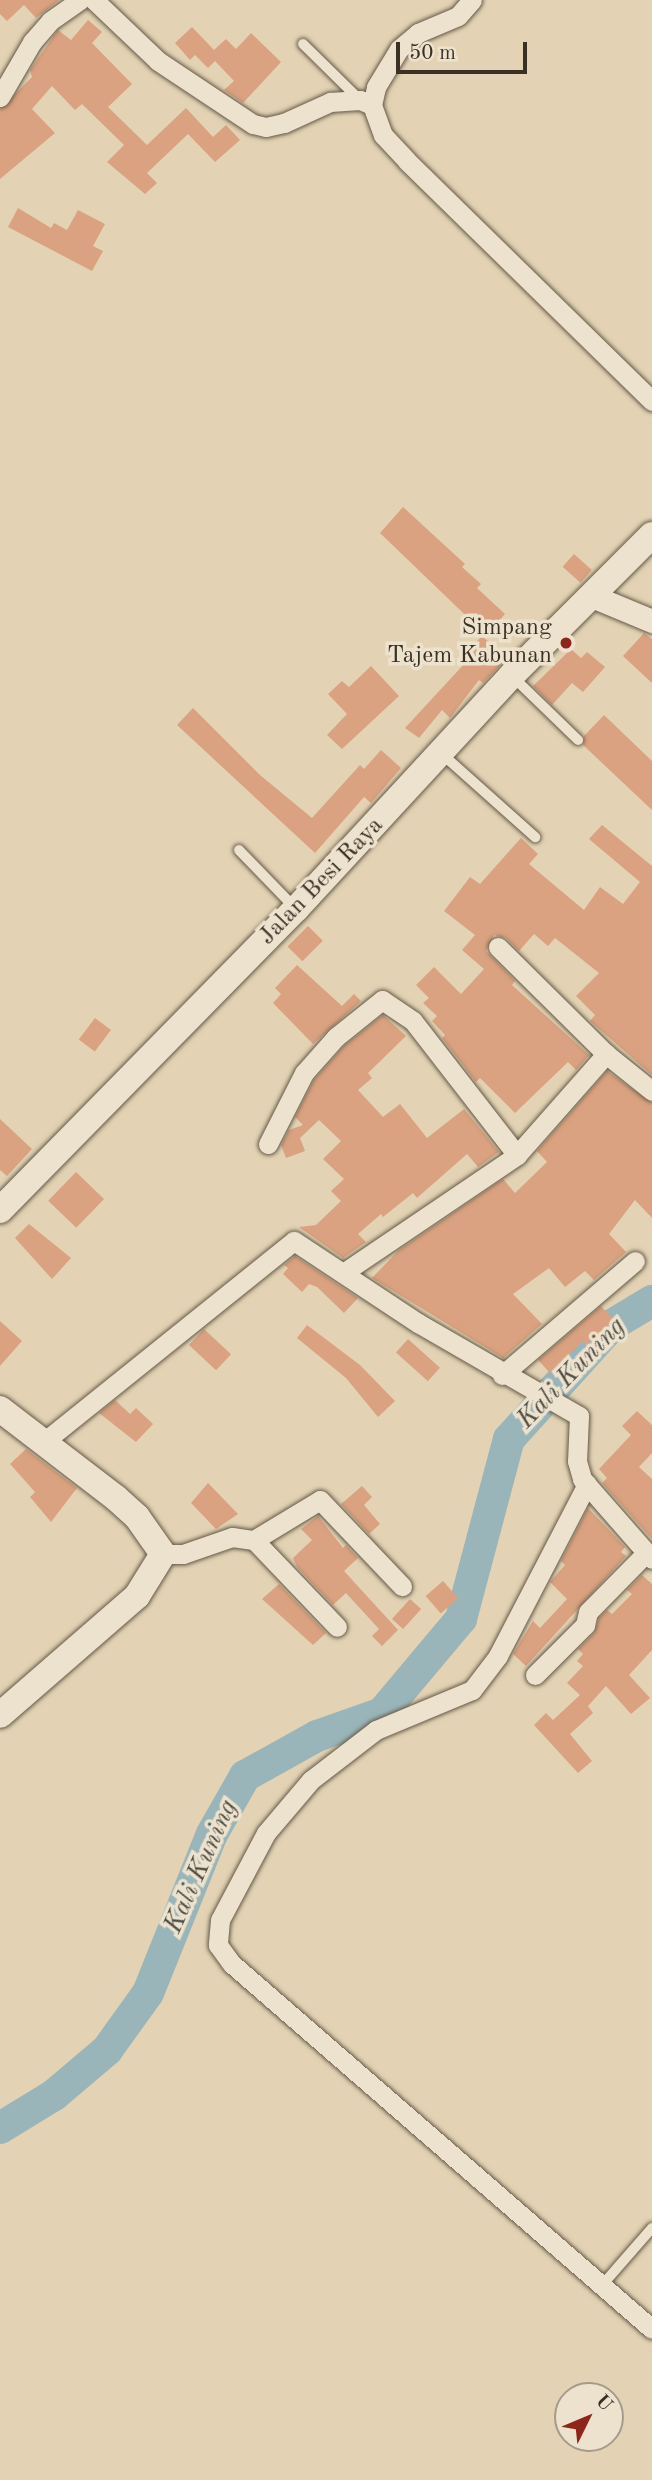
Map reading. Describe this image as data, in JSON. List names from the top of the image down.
{
  "streets": {
    "main road": ["Jalan Besi Raya"]
  },
  "water": ["Kali Kuning"],
  "places": ["Simpang Tajem Kabunan"],
  "scale_bar": "50 m",
  "north": "top right"
}
